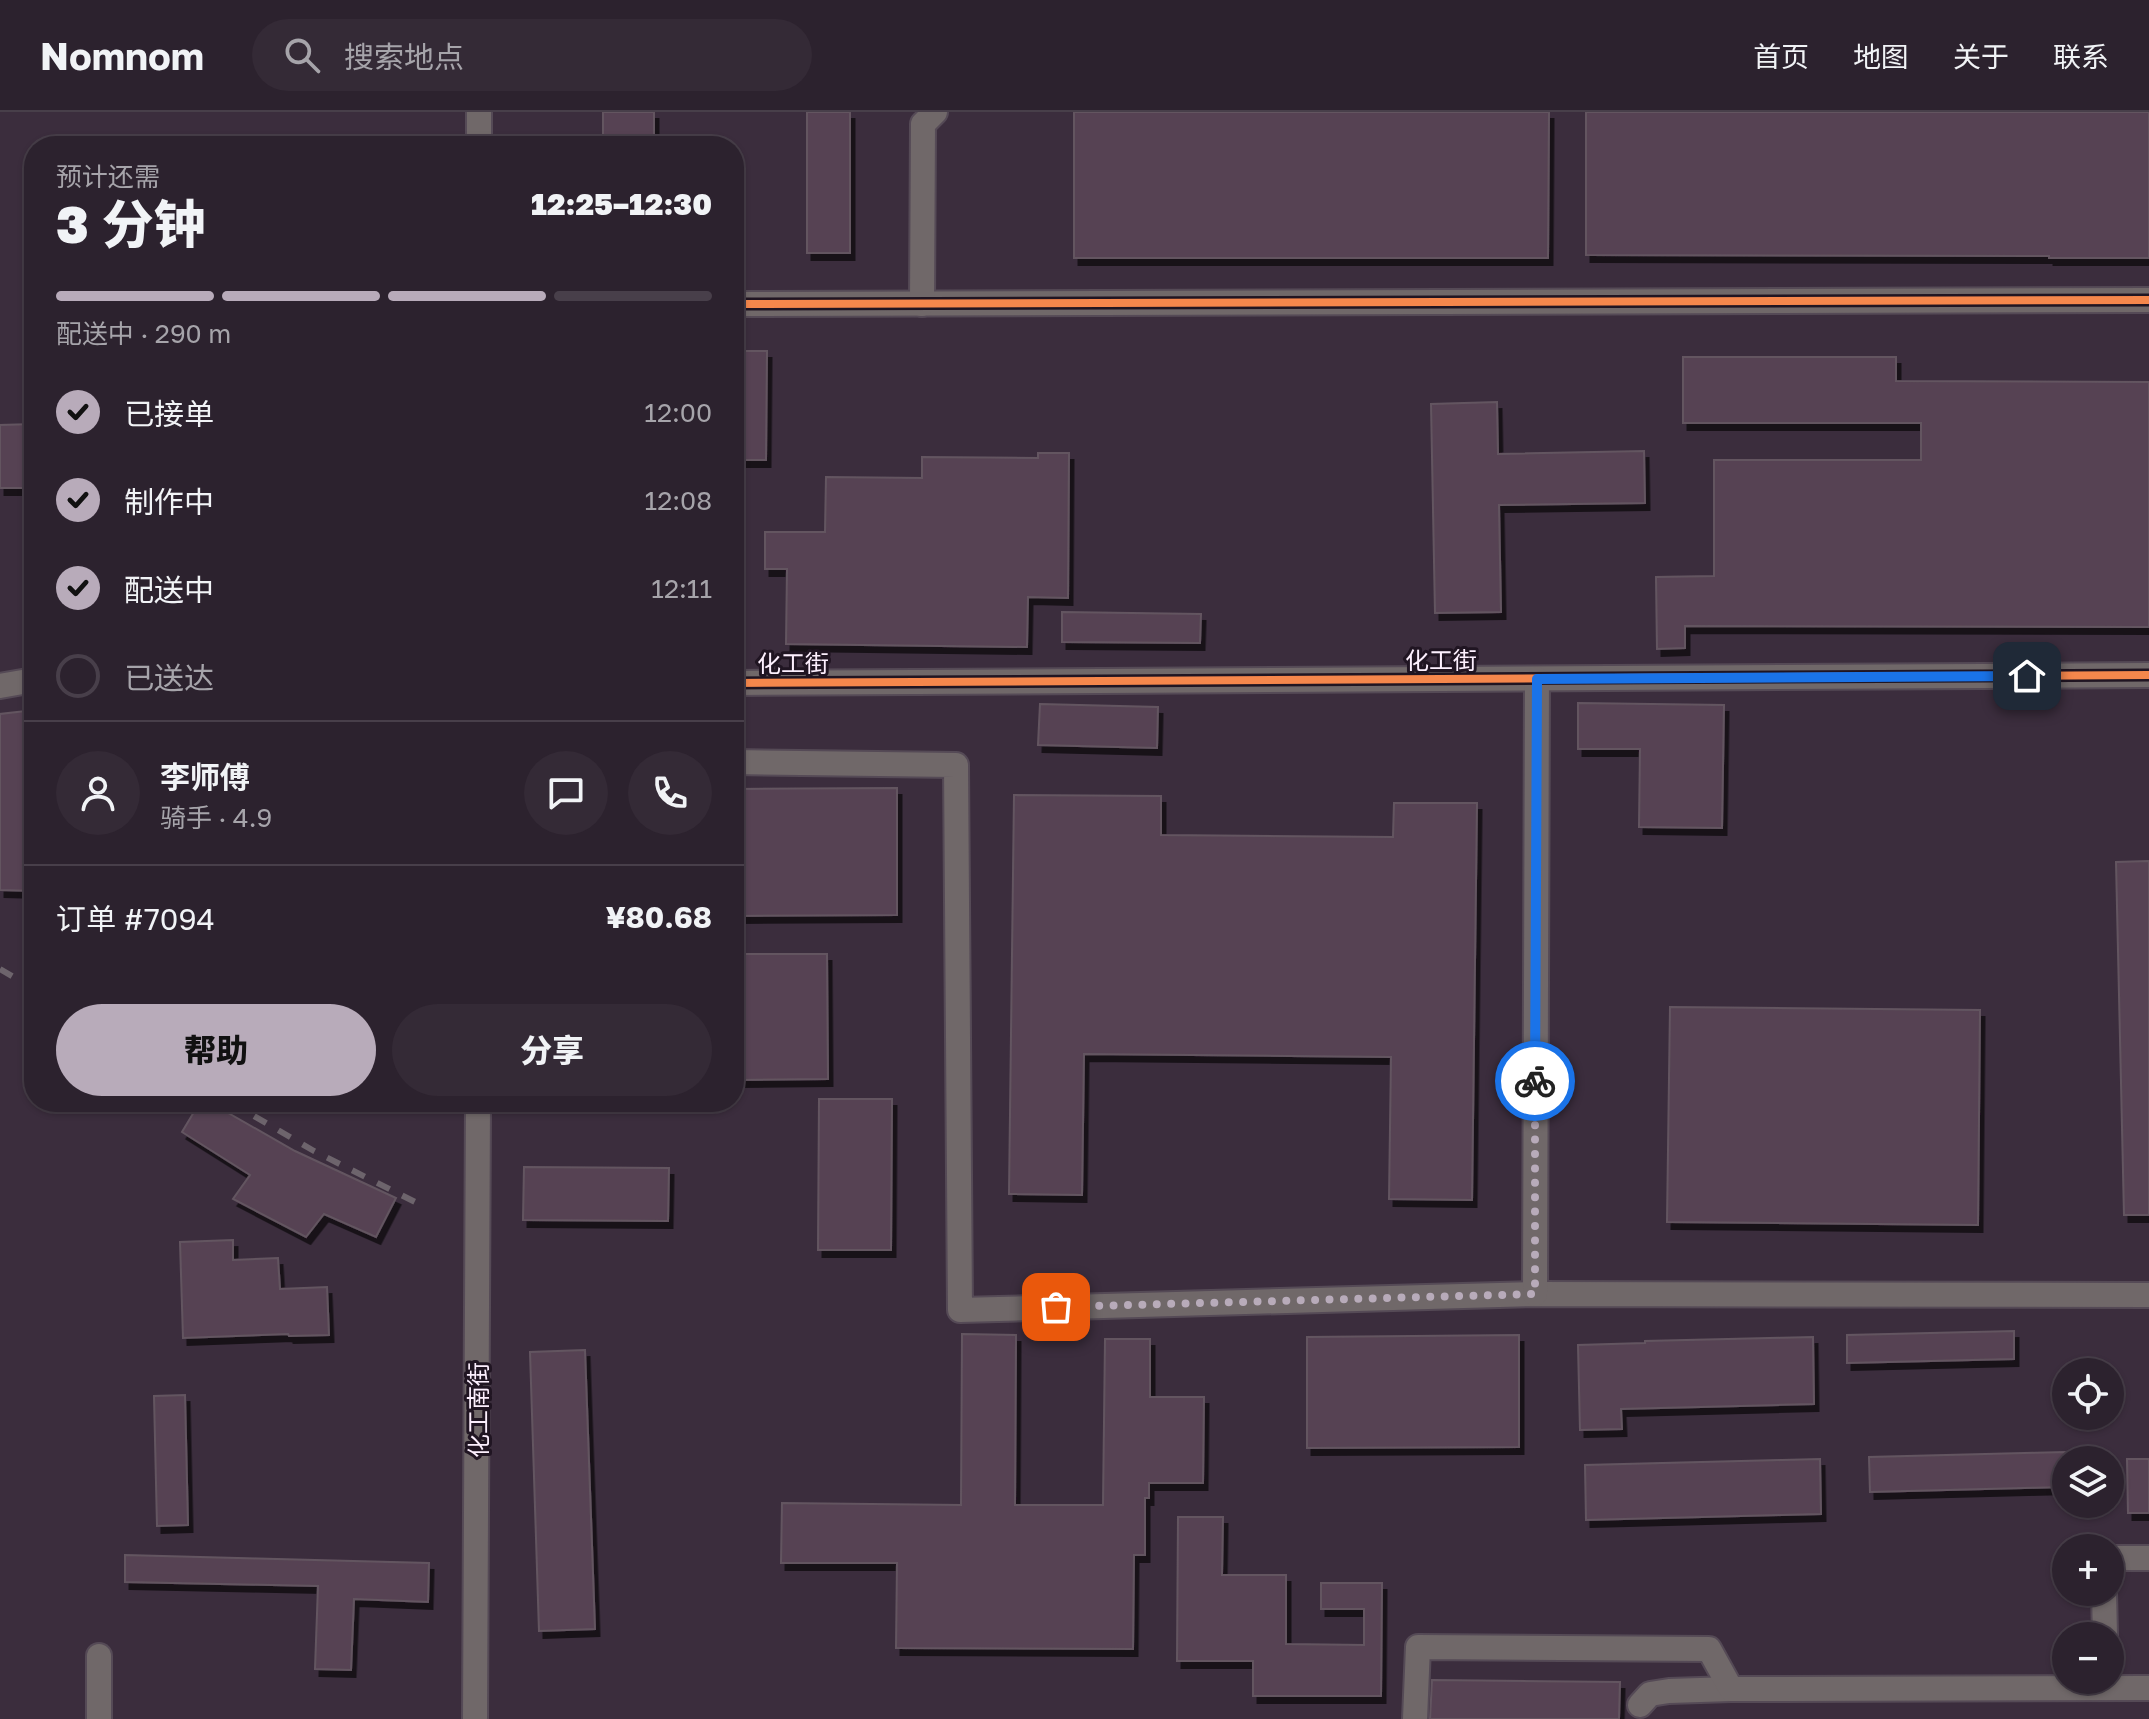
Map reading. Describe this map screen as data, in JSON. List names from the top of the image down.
{
  "streets": {
    "street": ["化工街", "化工南街"]
  },
  "page": {
    "header": "Nomnom",
    "search": "搜索地点",
    "nav": [
      "首页",
      "地图",
      "关于",
      "联系"
    ],
    "heading": ["3 分钟", "预计还需", "12:25–12:30"],
    "panel": [
      "李师傅",
      "骑手 · 4.9",
      "订单 #7094",
      "¥80.68"
    ],
    "bar": "配送中 · 290 m",
    "list": [
      ["已接单", "12:00"],
      ["制作中", "12:08"],
      ["配送中", "12:11"],
      "已送达"
    ],
    "buttons": ["帮助", "分享"],
    "map_buttons": ["+", "−"]
  }
}
